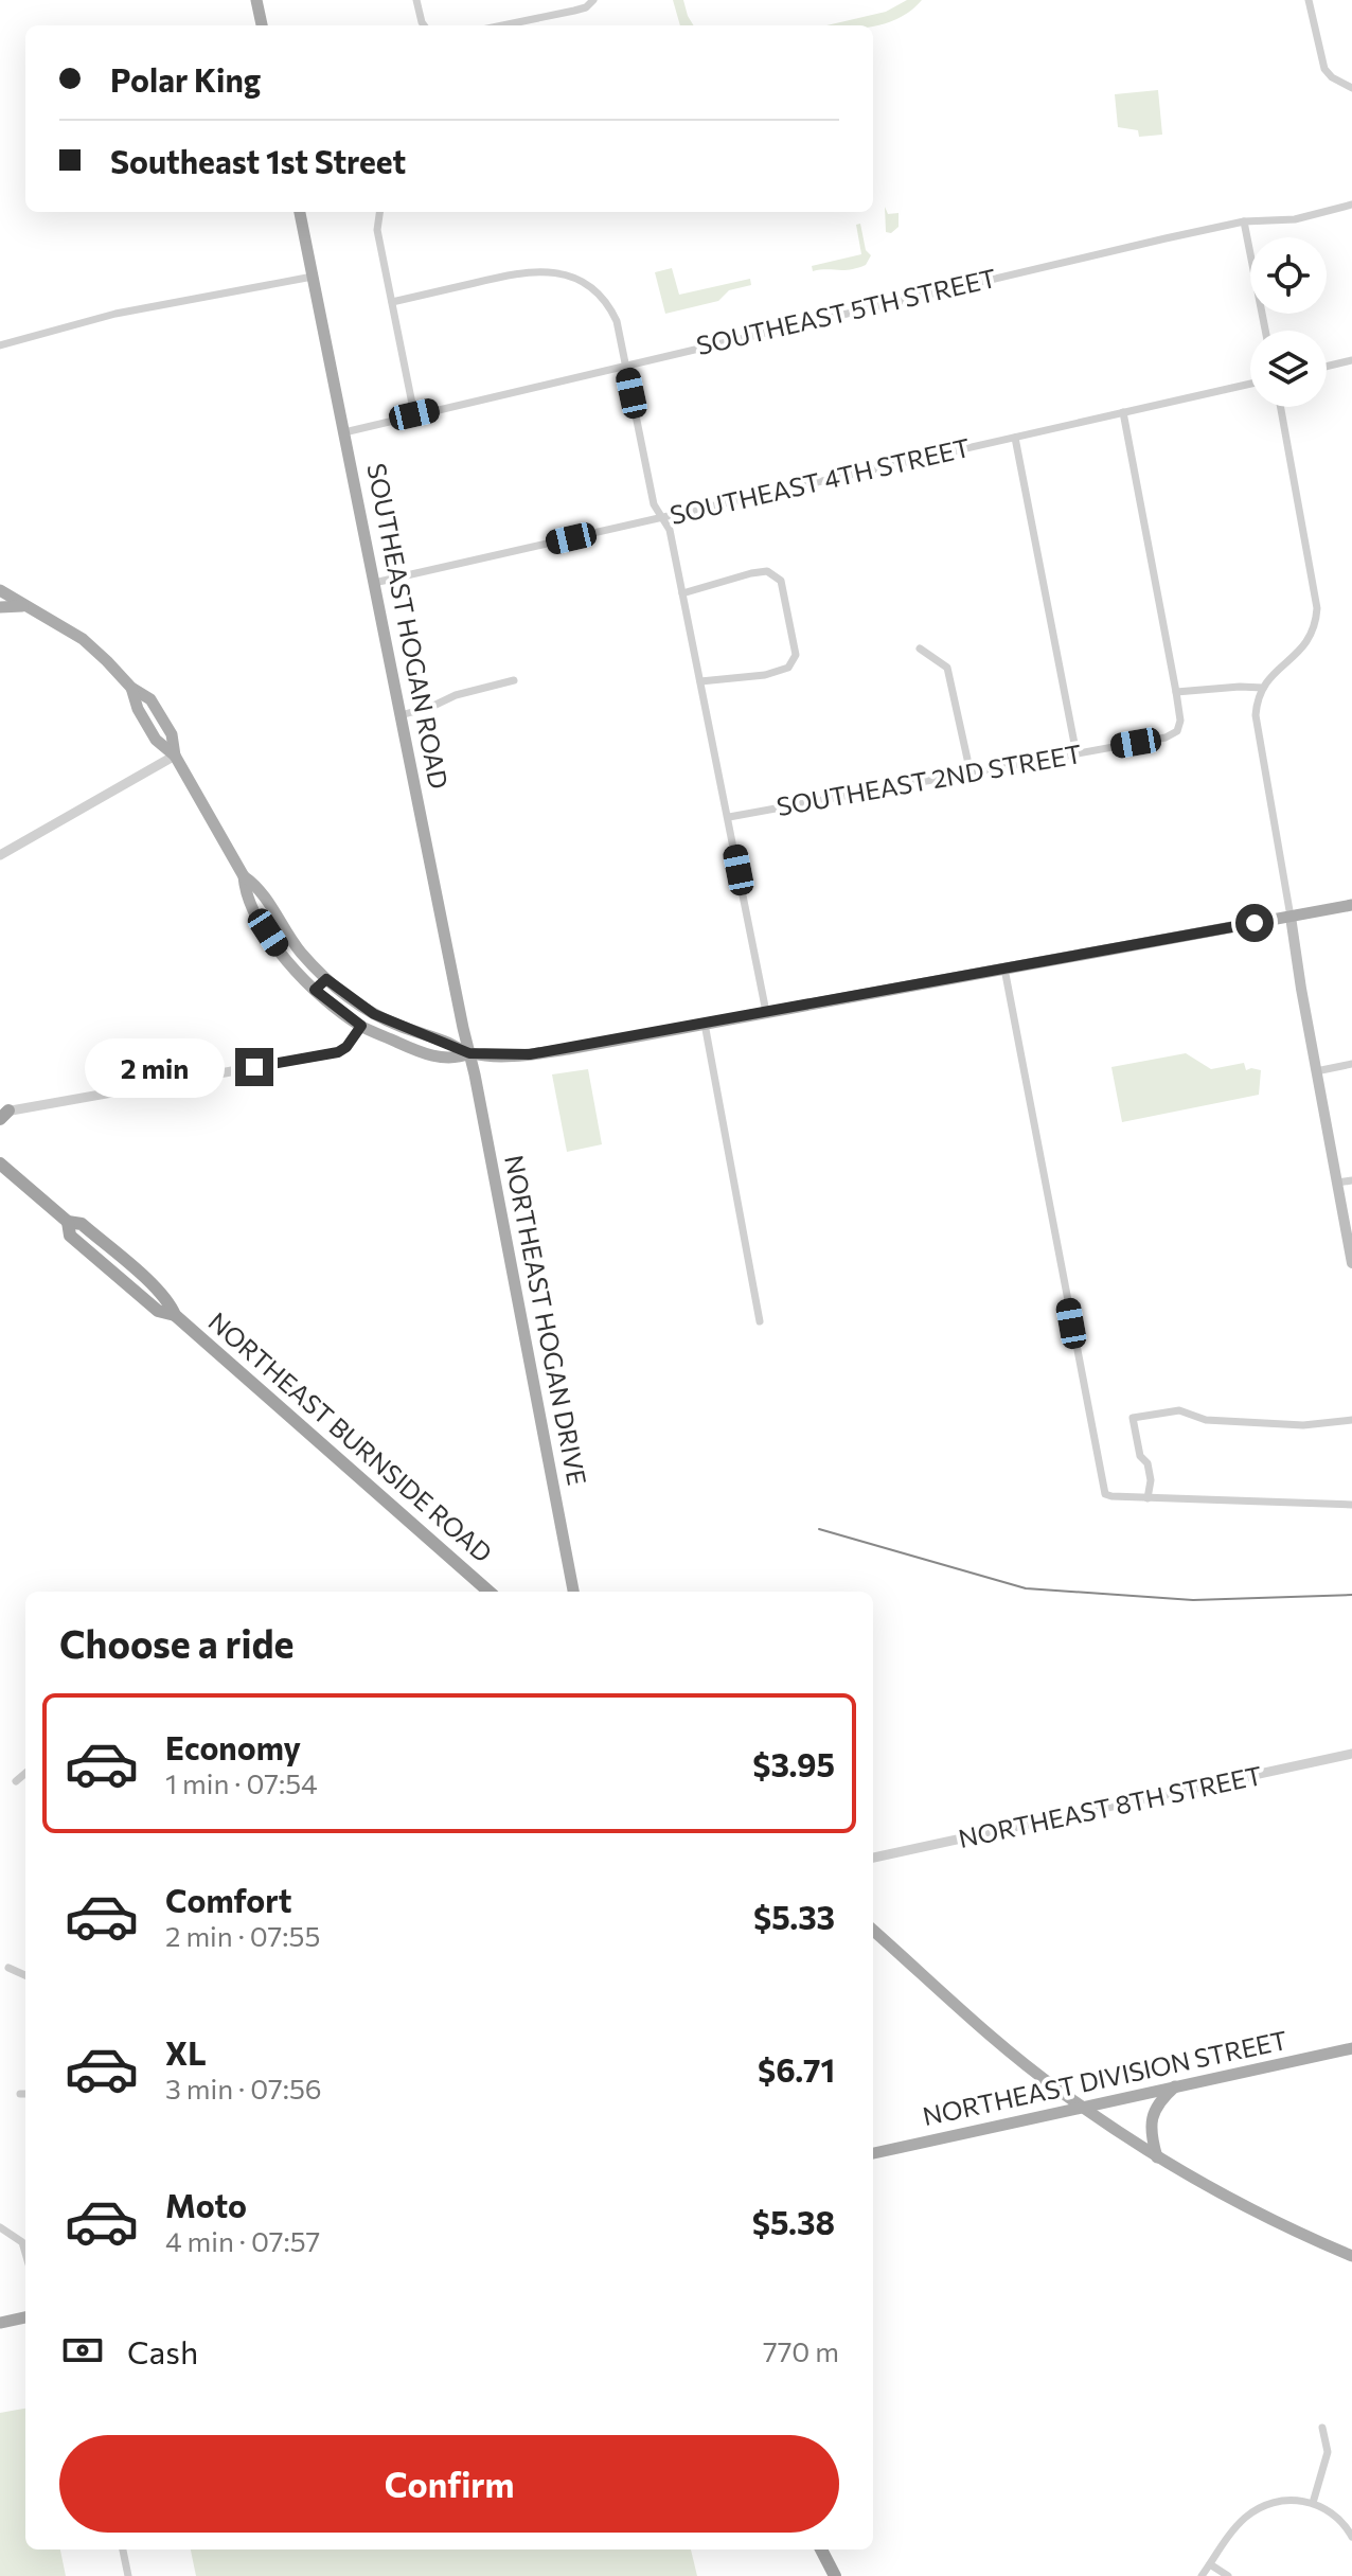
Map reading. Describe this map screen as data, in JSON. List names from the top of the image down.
{
  "streets": {
    "highway": ["NORTHEAST BURNSIDE ROAD"],
    "main road": ["SOUTHEAST HOGAN ROAD", "NORTHEAST HOGAN DRIVE", "NORTHEAST DIVISION STREET"],
    "street": [
      "SOUTHEAST 5TH STREET",
      "SOUTHEAST 4TH STREET",
      "SOUTHEAST 2ND STREET",
      "NORTHEAST 8TH STREET"
    ]
  },
  "crossings": [
    ["SOUTHEAST 5TH STREET", "SOUTHEAST HOGAN ROAD"],
    ["SOUTHEAST 4TH STREET", "SOUTHEAST HOGAN ROAD"],
    ["SOUTHEAST HOGAN ROAD", "NORTHEAST HOGAN DRIVE"]
  ],
  "page": {
    "banner": ["Polar King", "Southeast 1st Street"],
    "bubble": "2 min",
    "heading": "Choose a ride",
    "list": [
      {
        "name": "Economy",
        "note": "1 min · 07:54",
        "value": "$3.95"
      },
      {
        "name": "Comfort",
        "note": "2 min · 07:55",
        "value": "$5.33"
      },
      {
        "name": "XL",
        "note": "3 min · 07:56",
        "value": "$6.71"
      },
      {
        "name": "Moto",
        "note": "4 min · 07:57",
        "value": "$5.38"
      }
    ],
    "pay": ["Cash", "770 m"],
    "buttons": "Confirm"
  }
}
